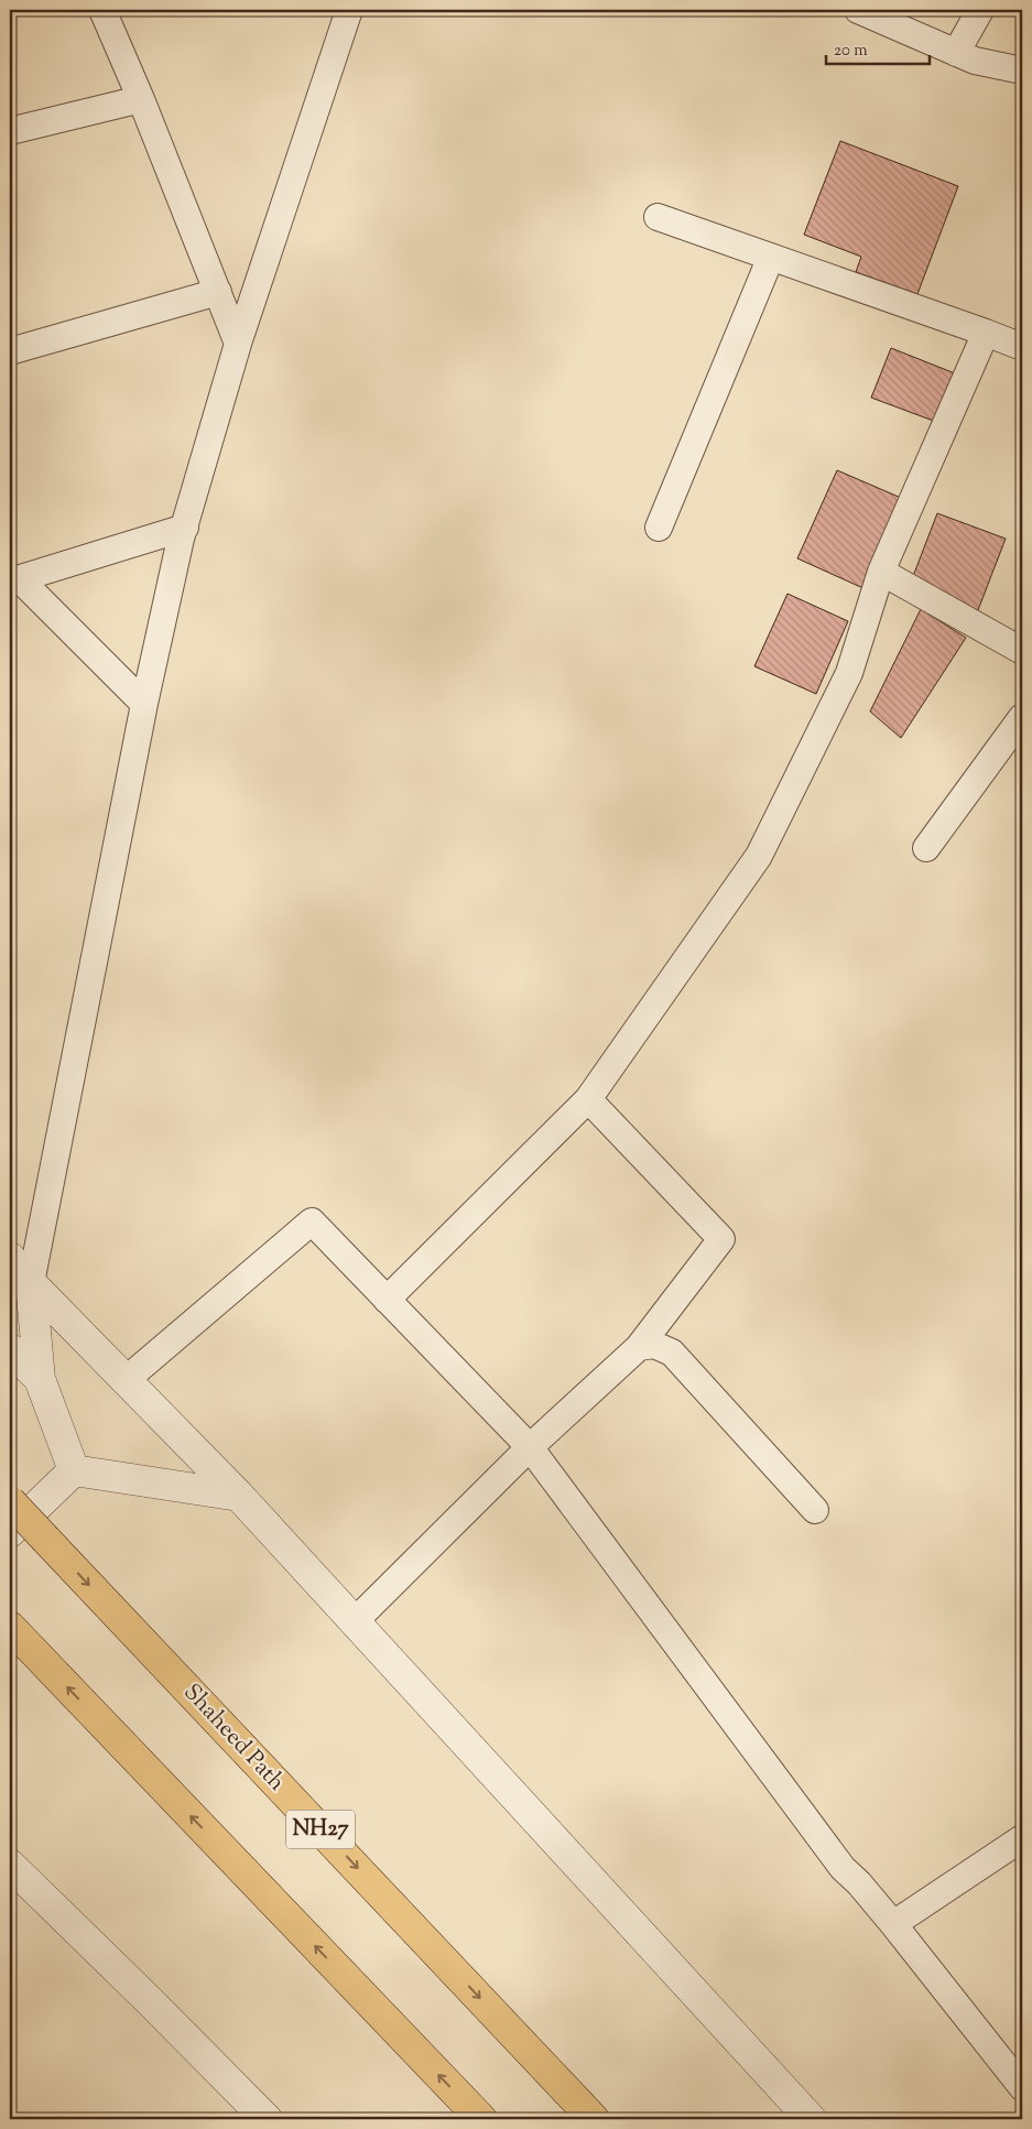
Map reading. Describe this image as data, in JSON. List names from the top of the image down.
{
  "streets": {
    "highway": ["Shaheed Path", "NH27"]
  },
  "scale_bar": "20 m"
}
